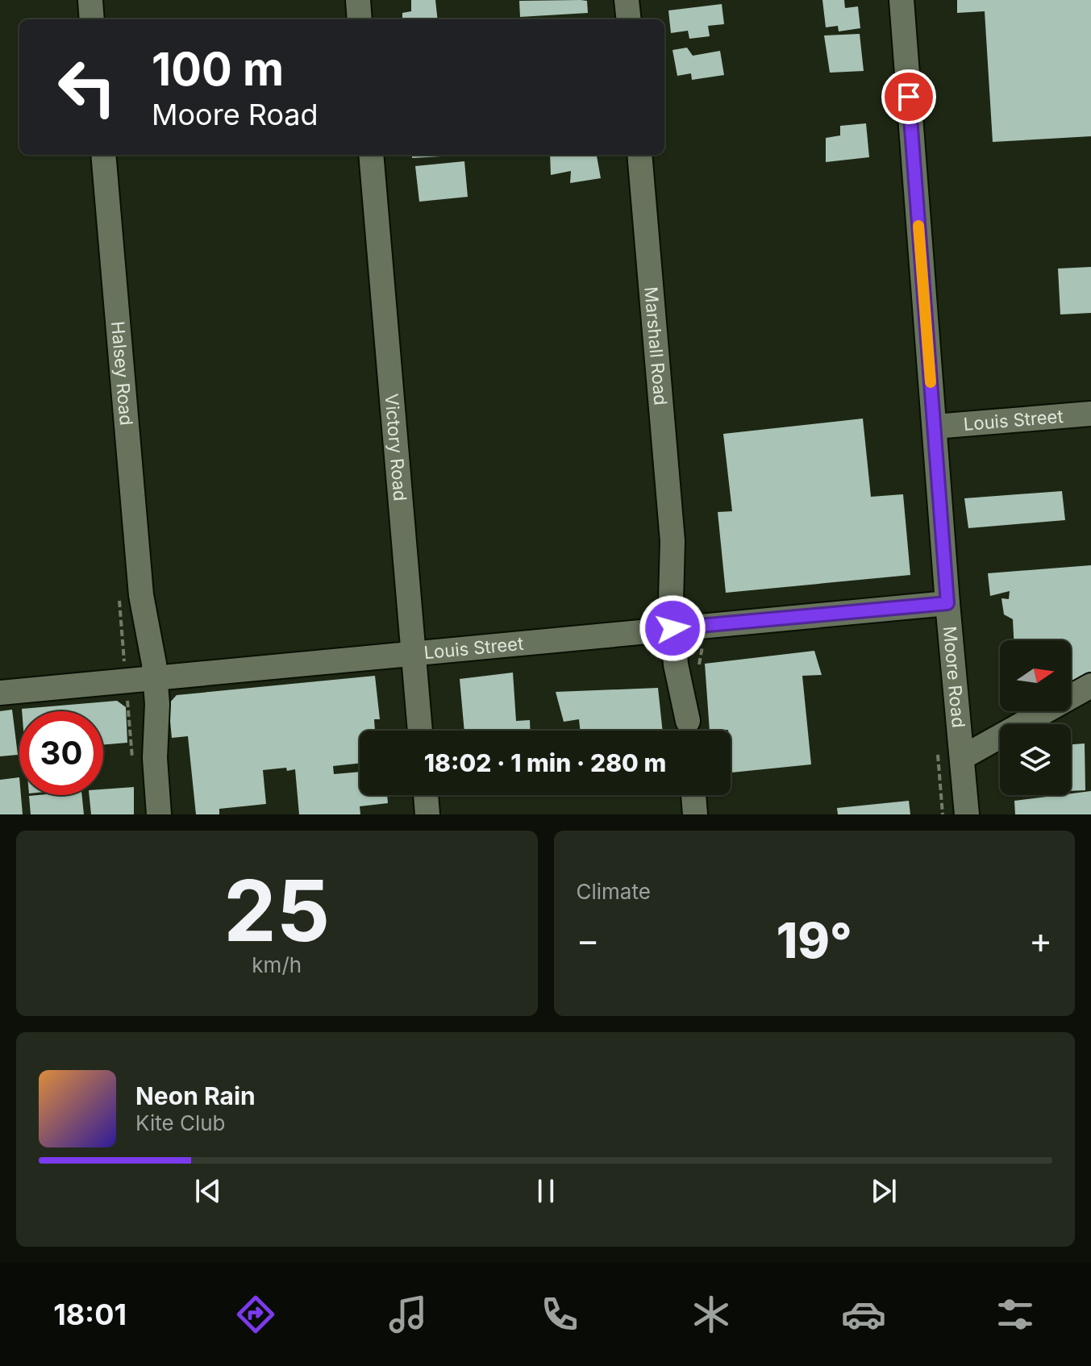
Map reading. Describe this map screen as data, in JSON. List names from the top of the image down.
{
  "streets": {
    "street": [
      "Marshall Road",
      "Halsey Road",
      "Louis Street",
      "Victory Road",
      "Moore Road"
    ]
  },
  "crossings": [
    ["Marshall Road", "Louis Street"],
    ["Halsey Road", "Louis Street"],
    ["Louis Street", "Victory Road"],
    ["Louis Street", "Moore Road"]
  ],
  "north": "right",
  "page": {
    "turn": ["100 m", "Moore Road"],
    "limit": "30",
    "trip": "18:02 · 1 min · 280 m",
    "tile": [
      ["25", "km/h"],
      "Climate"
    ],
    "heat": ["−", "19°", "+"],
    "song": ["Neon Rain", "Kite Club"],
    "tabs": "18:01"
  }
}
